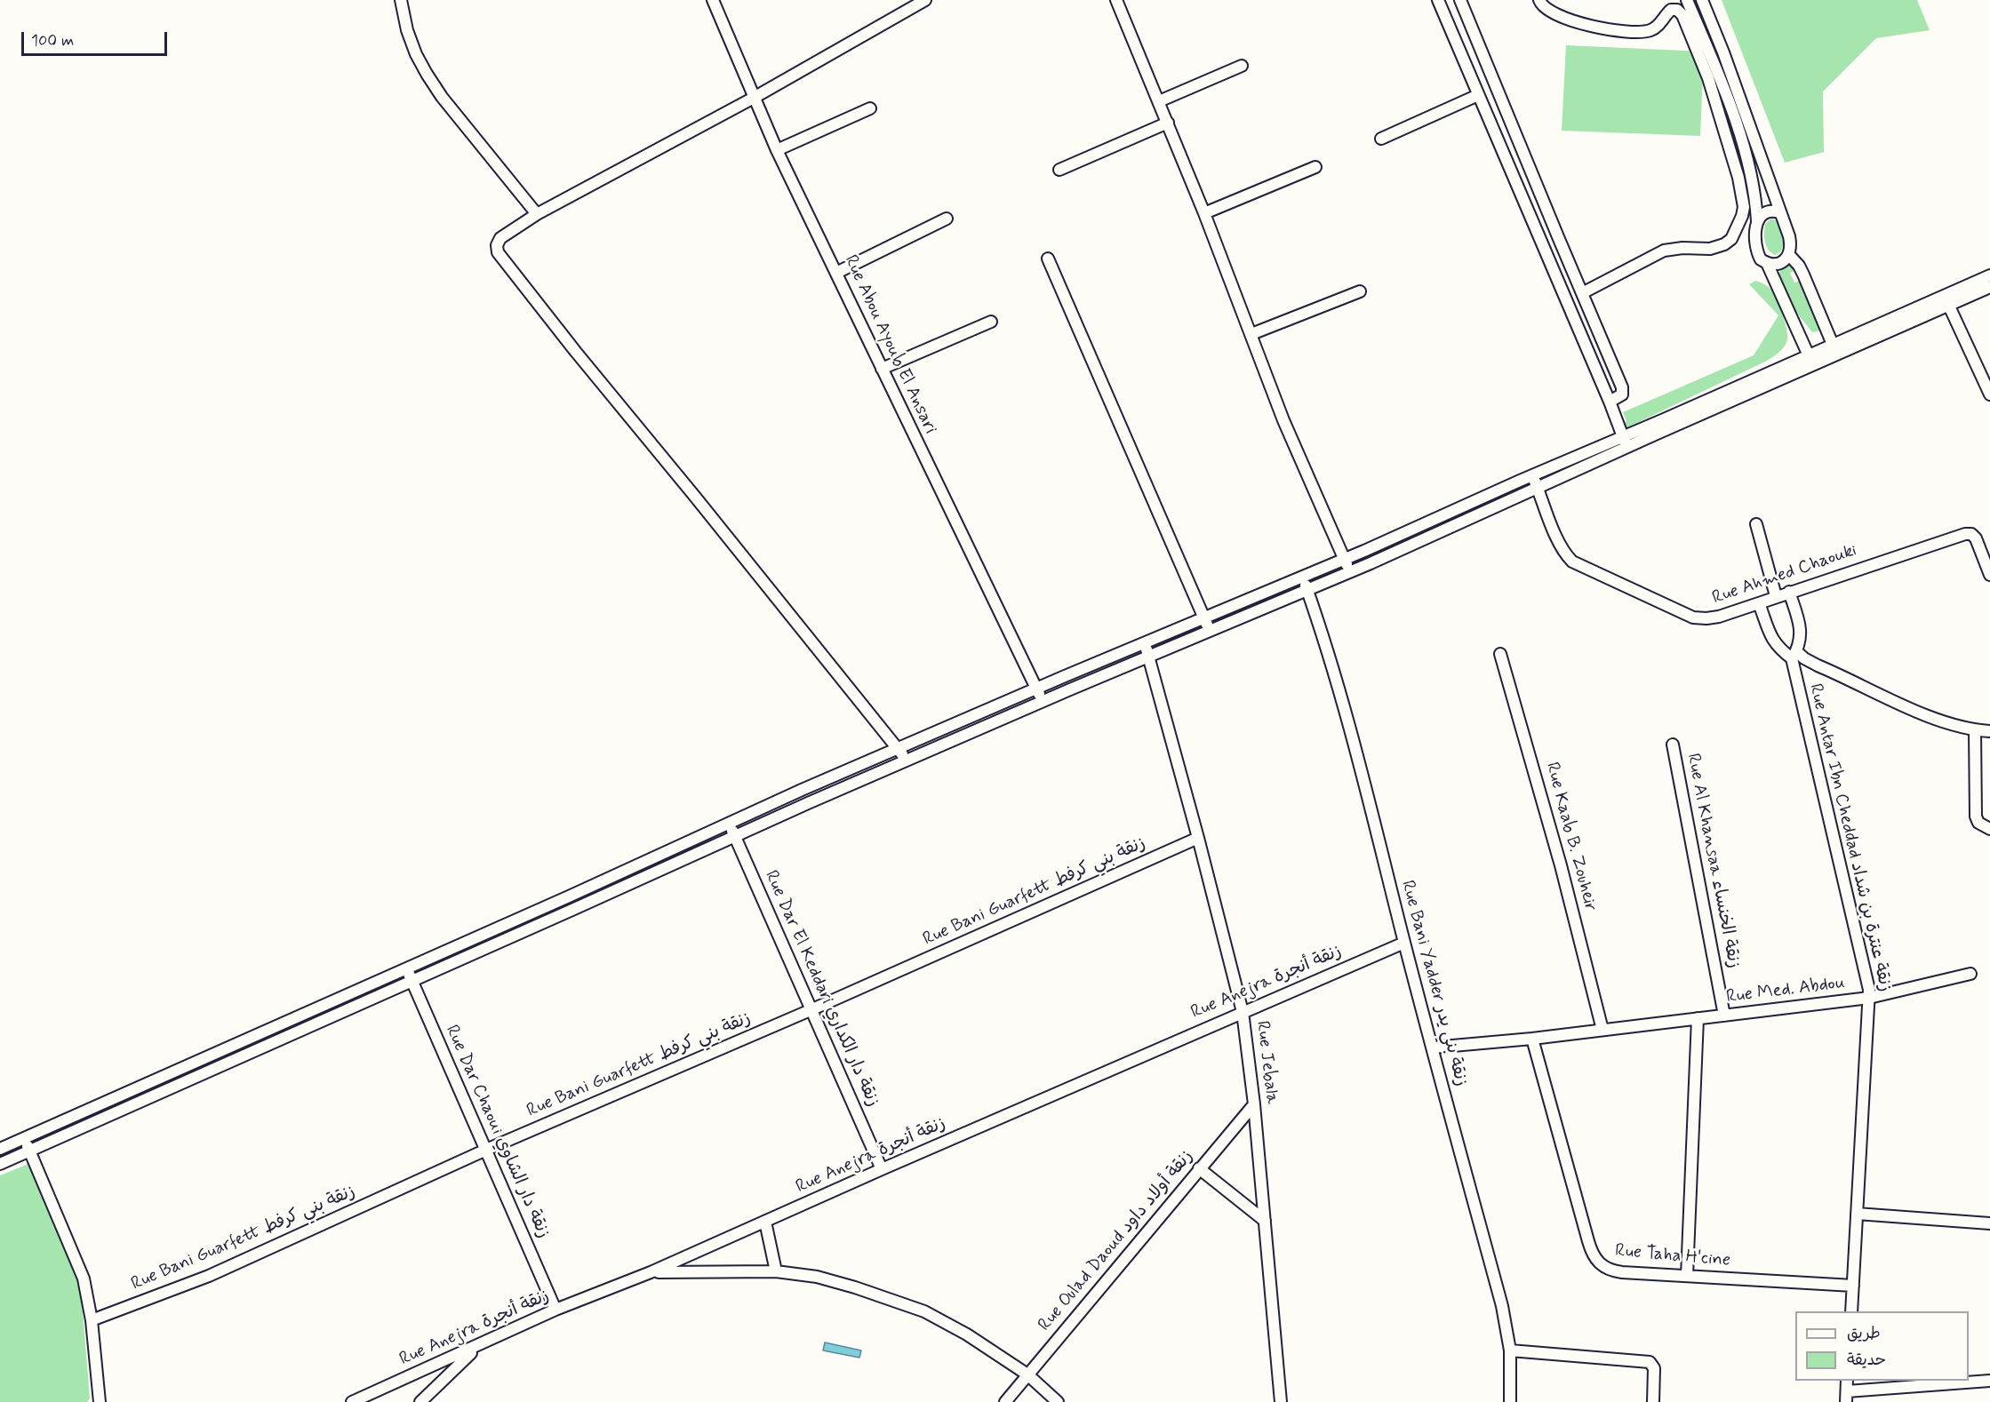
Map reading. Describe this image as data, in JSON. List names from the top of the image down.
{
  "streets": {
    "street": [
      "Rue Abou Ayoub El Ansari",
      "Rue Ahmed Chaouki",
      "Rue Kaab B. Zouheir",
      "Rue Antar Ibn Cheddad زنقة عنترة بن شداد",
      "Rue Al Khansaa زنقة الخنساء",
      "Rue Bani Guarfett زنقة بني كرفط",
      "Rue Anejra زنقة أنجرة",
      "Rue Bani Yadder زنقة بني يدر",
      "Rue Dar El Keddari زنقة دار الكداري",
      "Rue Med. Abdou",
      "Rue Jebala",
      "Rue Dar Chaoui زنقة دار الشاوي",
      "Rue Oulad Daoud زنقة أولاد داود",
      "Rue Taha H'cine"
    ]
  },
  "crossings": [
    ["Rue Ahmed Chaouki", "Rue Antar Ibn Cheddad زنقة عنترة بن شداد"],
    ["Rue Kaab B. Zouheir", "Rue Med. Abdou"],
    ["Rue Antar Ibn Cheddad زنقة عنترة بن شداد", "Rue Med. Abdou"],
    ["Rue Antar Ibn Cheddad زنقة عنترة بن شداد", "Rue Taha H'cine"],
    ["Rue Al Khansaa زنقة الخنساء", "Rue Med. Abdou"],
    ["Rue Bani Guarfett زنقة بني كرفط", "Rue Dar El Keddari زنقة دار الكداري"],
    ["Rue Bani Guarfett زنقة بني كرفط", "Rue Jebala"],
    ["Rue Bani Guarfett زنقة بني كرفط", "Rue Dar Chaoui زنقة دار الشاوي"],
    ["Rue Anejra زنقة أنجرة", "Rue Bani Yadder زنقة بني يدر"],
    ["Rue Anejra زنقة أنجرة", "Rue Dar El Keddari زنقة دار الكداري"],
    ["Rue Anejra زنقة أنجرة", "Rue Jebala"],
    ["Rue Anejra زنقة أنجرة", "Rue Dar Chaoui زنقة دار الشاوي"],
    ["Rue Bani Yadder زنقة بني يدر", "Rue Med. Abdou"],
    ["Rue Med. Abdou", "Rue Taha H'cine"],
    ["Rue Jebala", "Rue Oulad Daoud زنقة أولاد داود"]
  ],
  "legend": ["طريق", "حديقة"],
  "scale_bar": "100 m"
}
